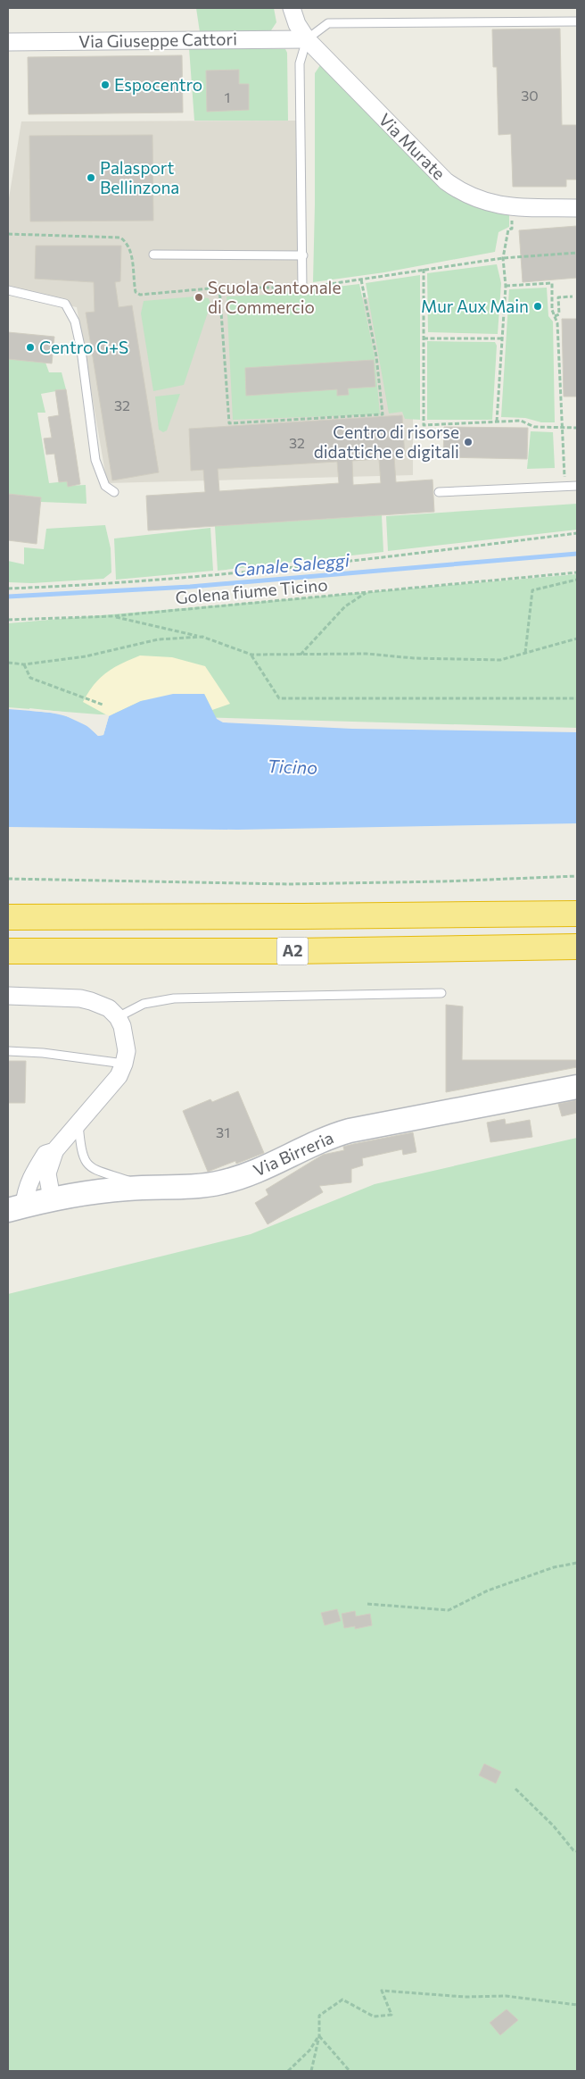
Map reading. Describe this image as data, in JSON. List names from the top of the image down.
{
  "streets": {
    "highway": ["A2"],
    "street": ["Via Giuseppe Cattori", "Via Murate", "Via Birreria"],
    "path": ["Golena fiume Ticino"]
  },
  "crossings": [
    ["Via Giuseppe Cattori", "Via Murate"]
  ],
  "water": ["Canale Saleggi", "Ticino"],
  "places": [
    "Espocentro",
    "Palasport Bellinzona",
    "Scuola Cantonale di Commercio",
    "Mur Aux Main",
    "Centro G+S",
    "Centro di risorse didattiche e digitali"
  ],
  "house_numbers": [
    "30",
    "1",
    "32",
    "32",
    "31"
  ]
}
